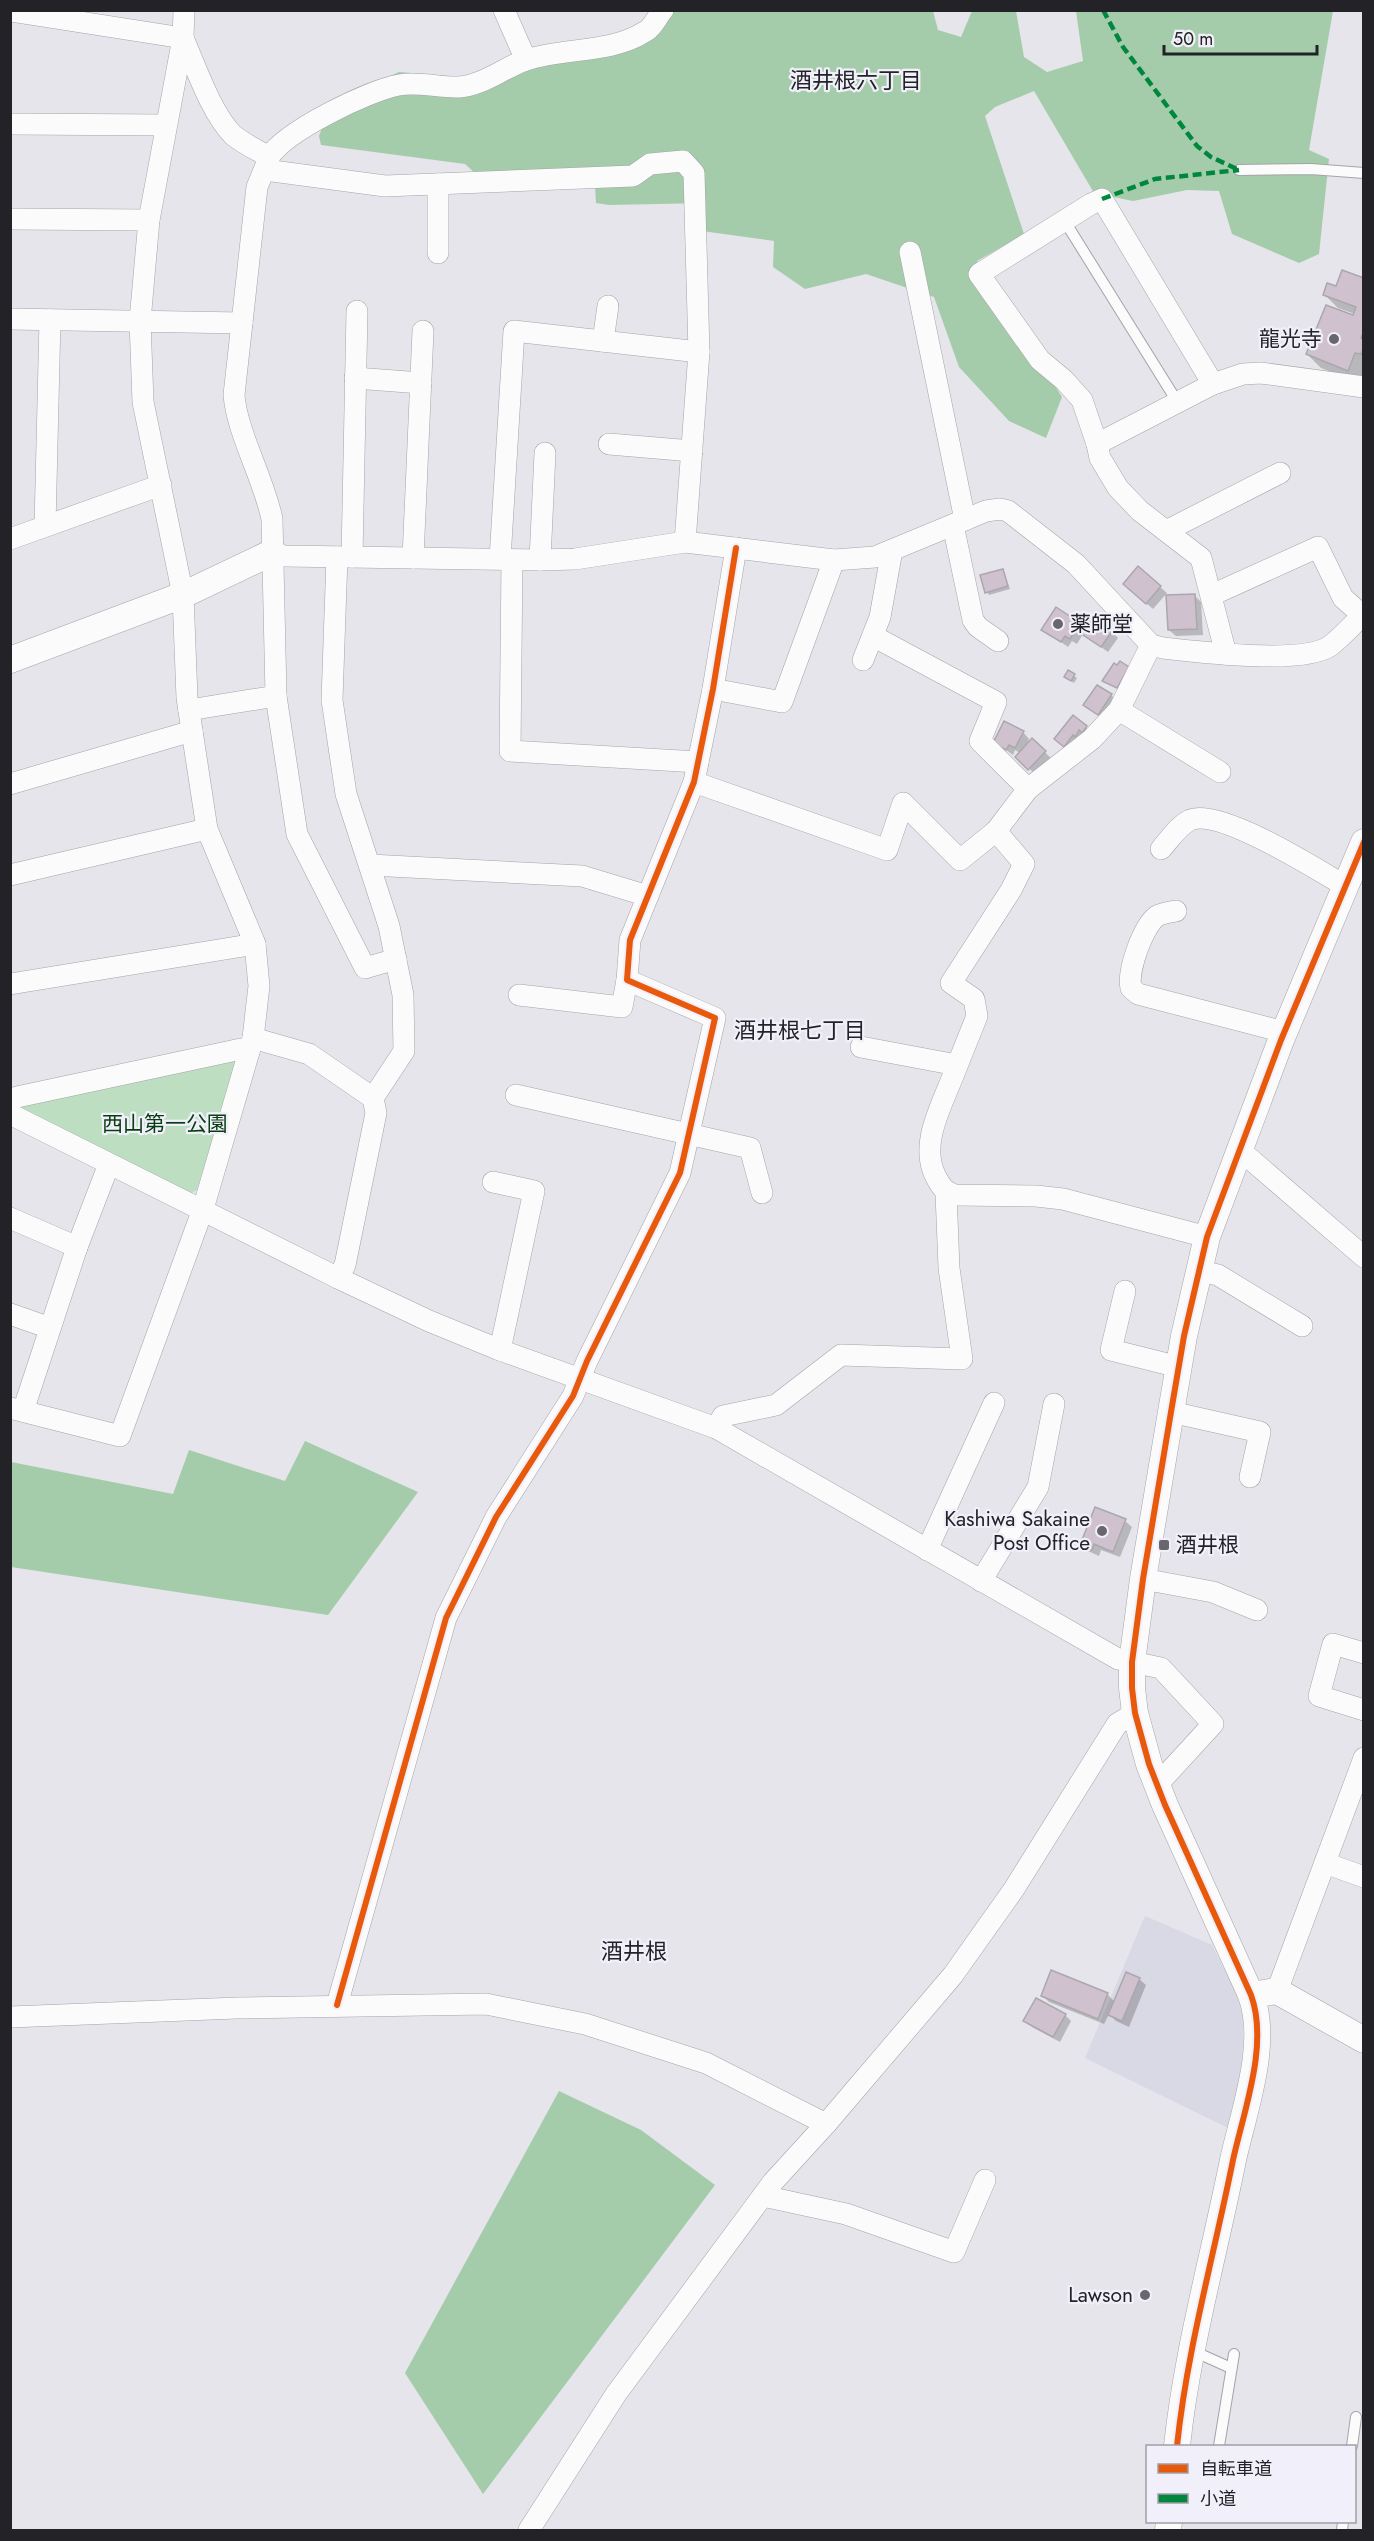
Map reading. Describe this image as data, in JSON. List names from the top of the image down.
{
  "districts": ["酒井根六丁目", "酒井根七丁目", "酒井根"],
  "parks": ["西山第一公園"],
  "places": {
    "other": [
      "龍光寺",
      "薬師堂",
      "Kashiwa Sakaine Post Office",
      "Lawson"
    ],
    "transit": ["酒井根"]
  },
  "legend": ["自転車道", "小道"],
  "scale_bar": "50 m"
}
